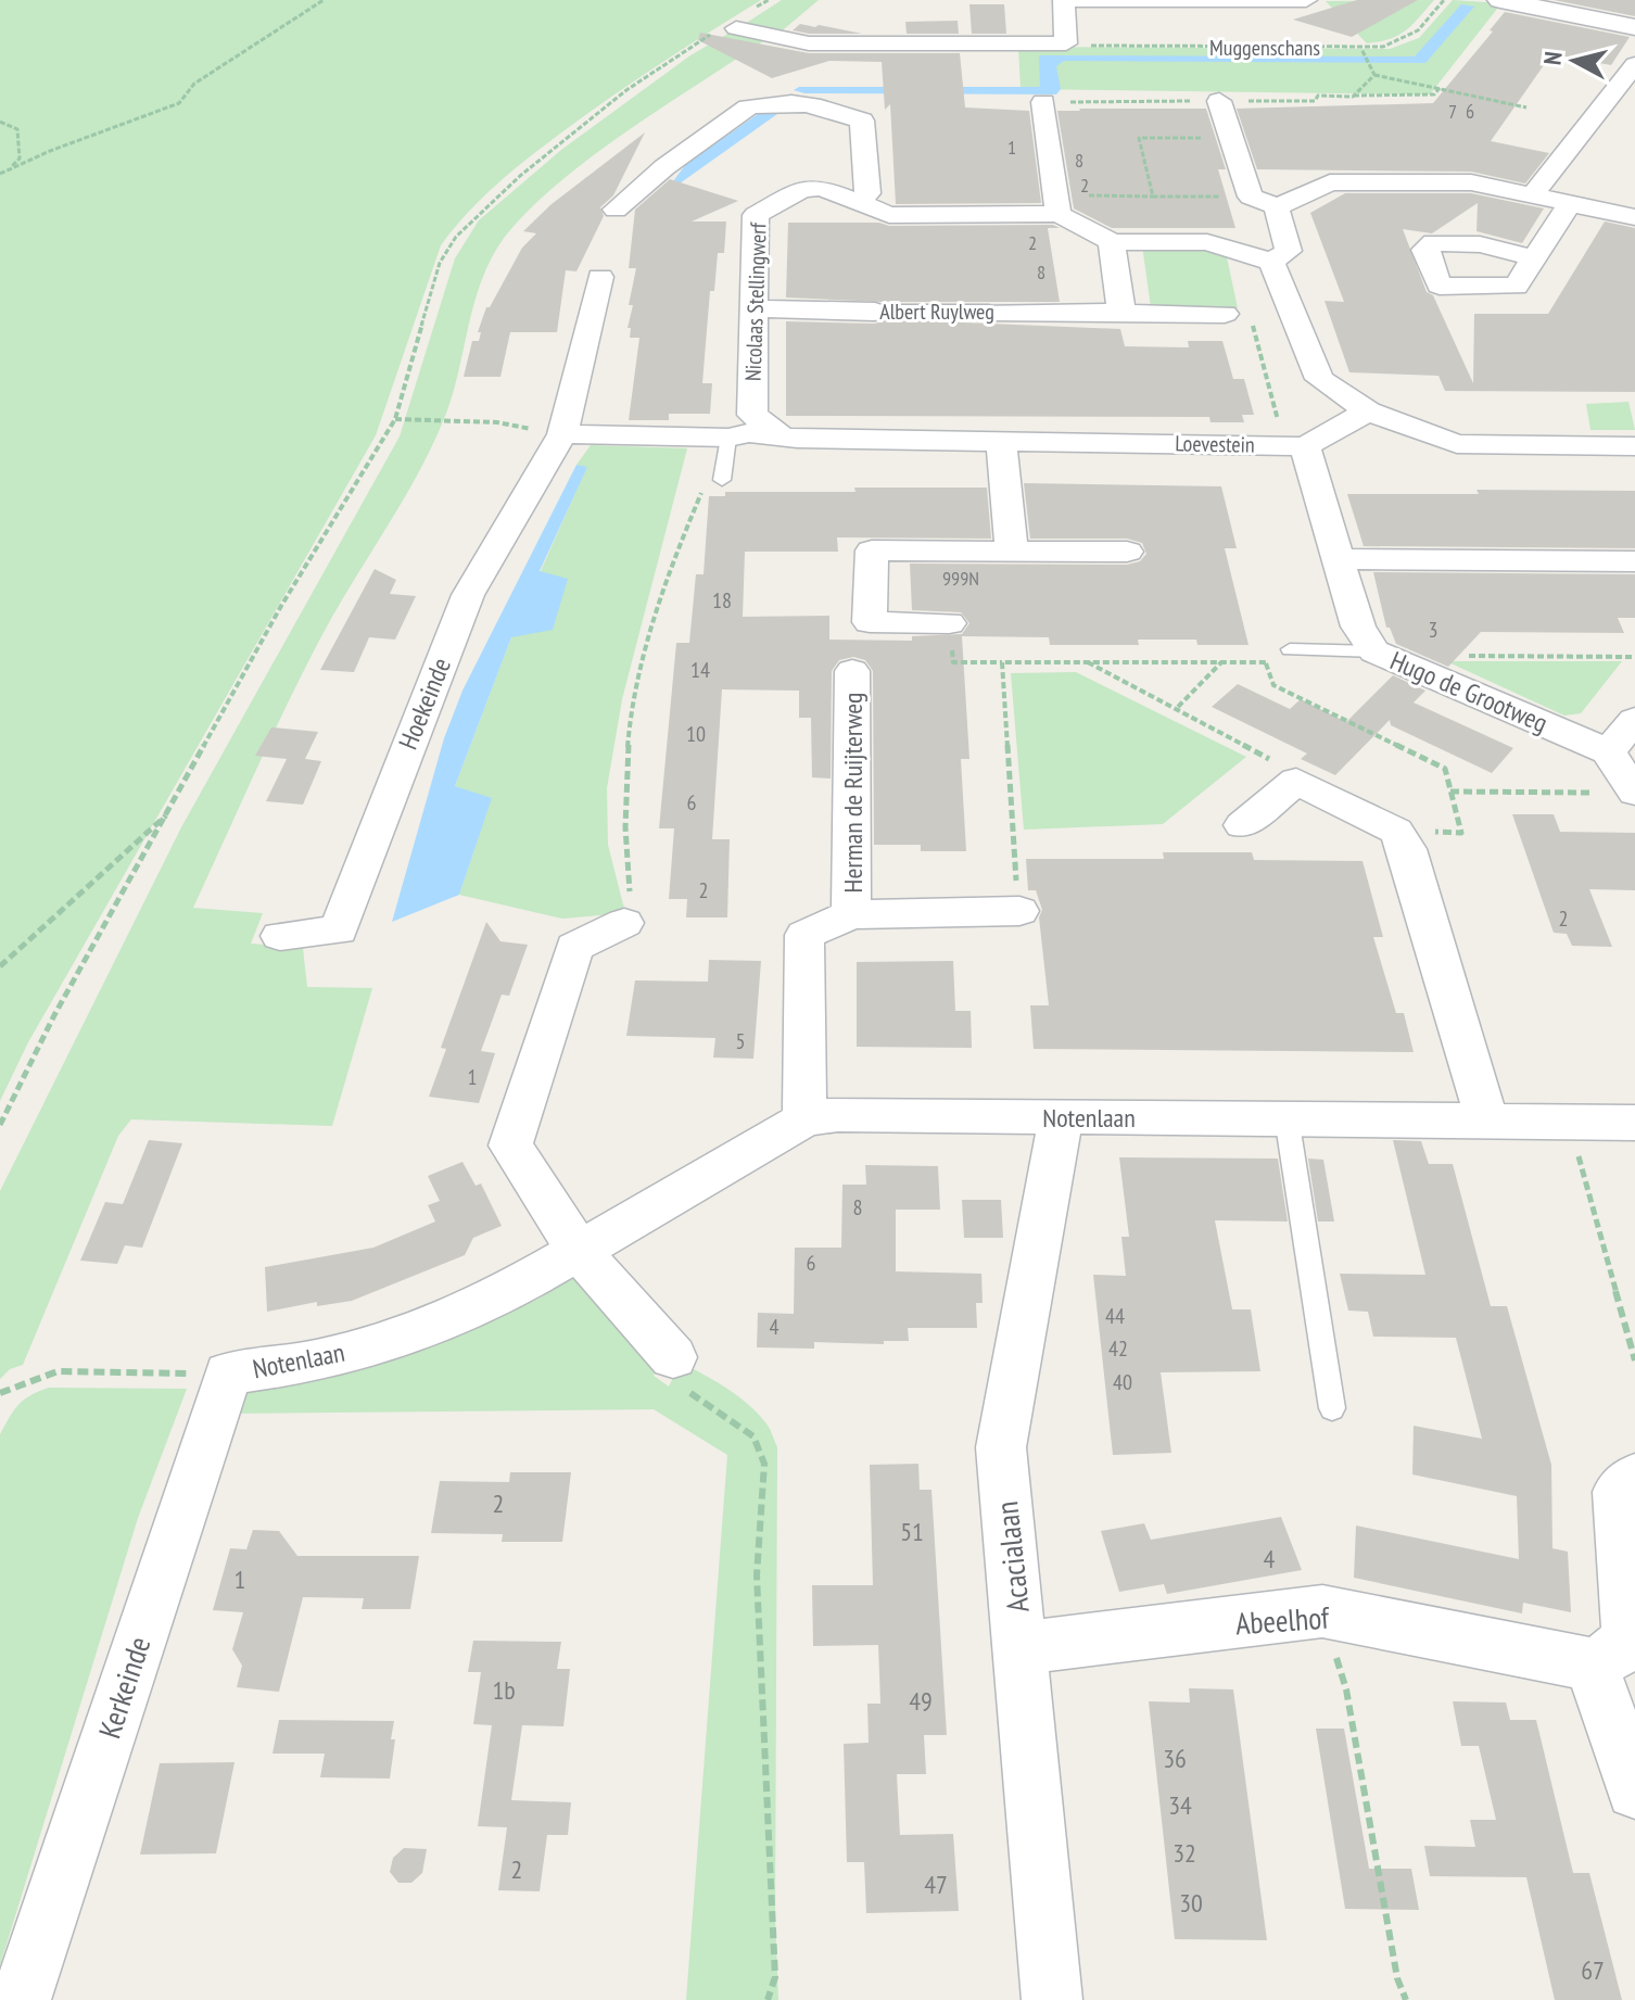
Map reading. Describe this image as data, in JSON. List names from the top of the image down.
{
  "streets": {
    "street": [
      "Muggenschans",
      "Nicolaas Stellingwerf",
      "Albert Ruylweg",
      "Loevestein",
      "Hugo de Grootweg",
      "Hoekeinde",
      "Herman de Ruijterweg",
      "Notenlaan",
      "Acacialaan",
      "Abeelhof",
      "Kerkeinde"
    ]
  },
  "crossings": [
    ["Nicolaas Stellingwerf", "Albert Ruylweg"],
    ["Nicolaas Stellingwerf", "Loevestein"],
    ["Loevestein", "Hugo de Grootweg"],
    ["Herman de Ruijterweg", "Notenlaan"],
    ["Notenlaan", "Acacialaan"],
    ["Notenlaan", "Kerkeinde"],
    ["Acacialaan", "Abeelhof"]
  ],
  "house_numbers": [
    "7",
    "6",
    "1",
    "8",
    "2",
    "2",
    "8",
    "999N",
    "18",
    "3",
    "14",
    "10",
    "6",
    "2",
    "2",
    "5",
    "1",
    "8",
    "6",
    "44",
    "4",
    "42",
    "40",
    "2",
    "51",
    "4",
    "1",
    "1b",
    "49",
    "36",
    "34",
    "32",
    "2",
    "47",
    "30",
    "67"
  ],
  "north": "left"
}
